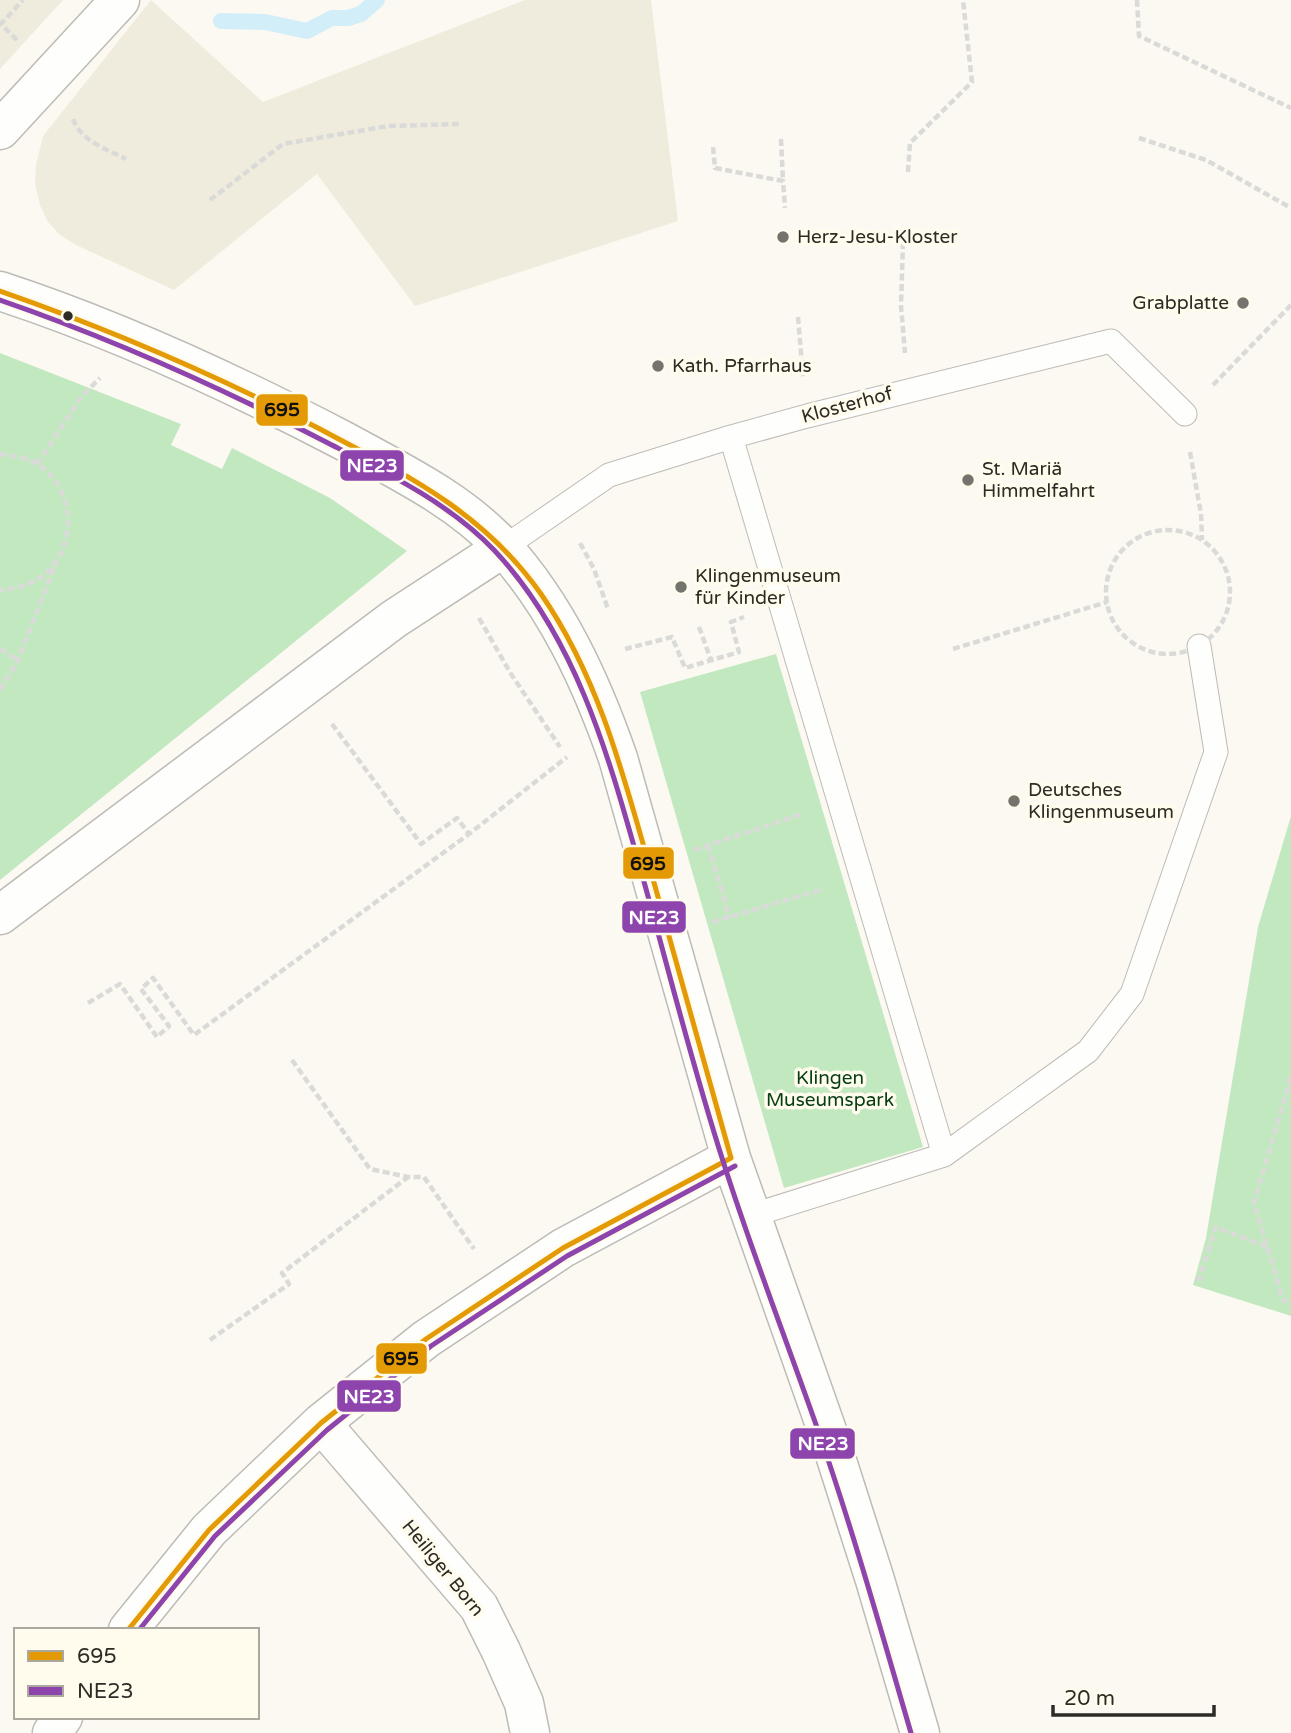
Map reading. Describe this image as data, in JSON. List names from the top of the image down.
{
  "streets": {
    "street": ["Heiliger Born"],
    "lane": ["Klosterhof"]
  },
  "parks": ["Klingen Museumspark"],
  "places": [
    "Herz-Jesu-Kloster",
    "Grabplatte",
    "Kath. Pfarrhaus",
    "St. Mariä Himmelfahrt",
    "Klingenmuseum für Kinder",
    "Deutsches Klingenmuseum"
  ],
  "lines": ["transit line 695", "transit line NE23"],
  "legend": ["695", "NE23"],
  "scale_bar": "20 m"
}
